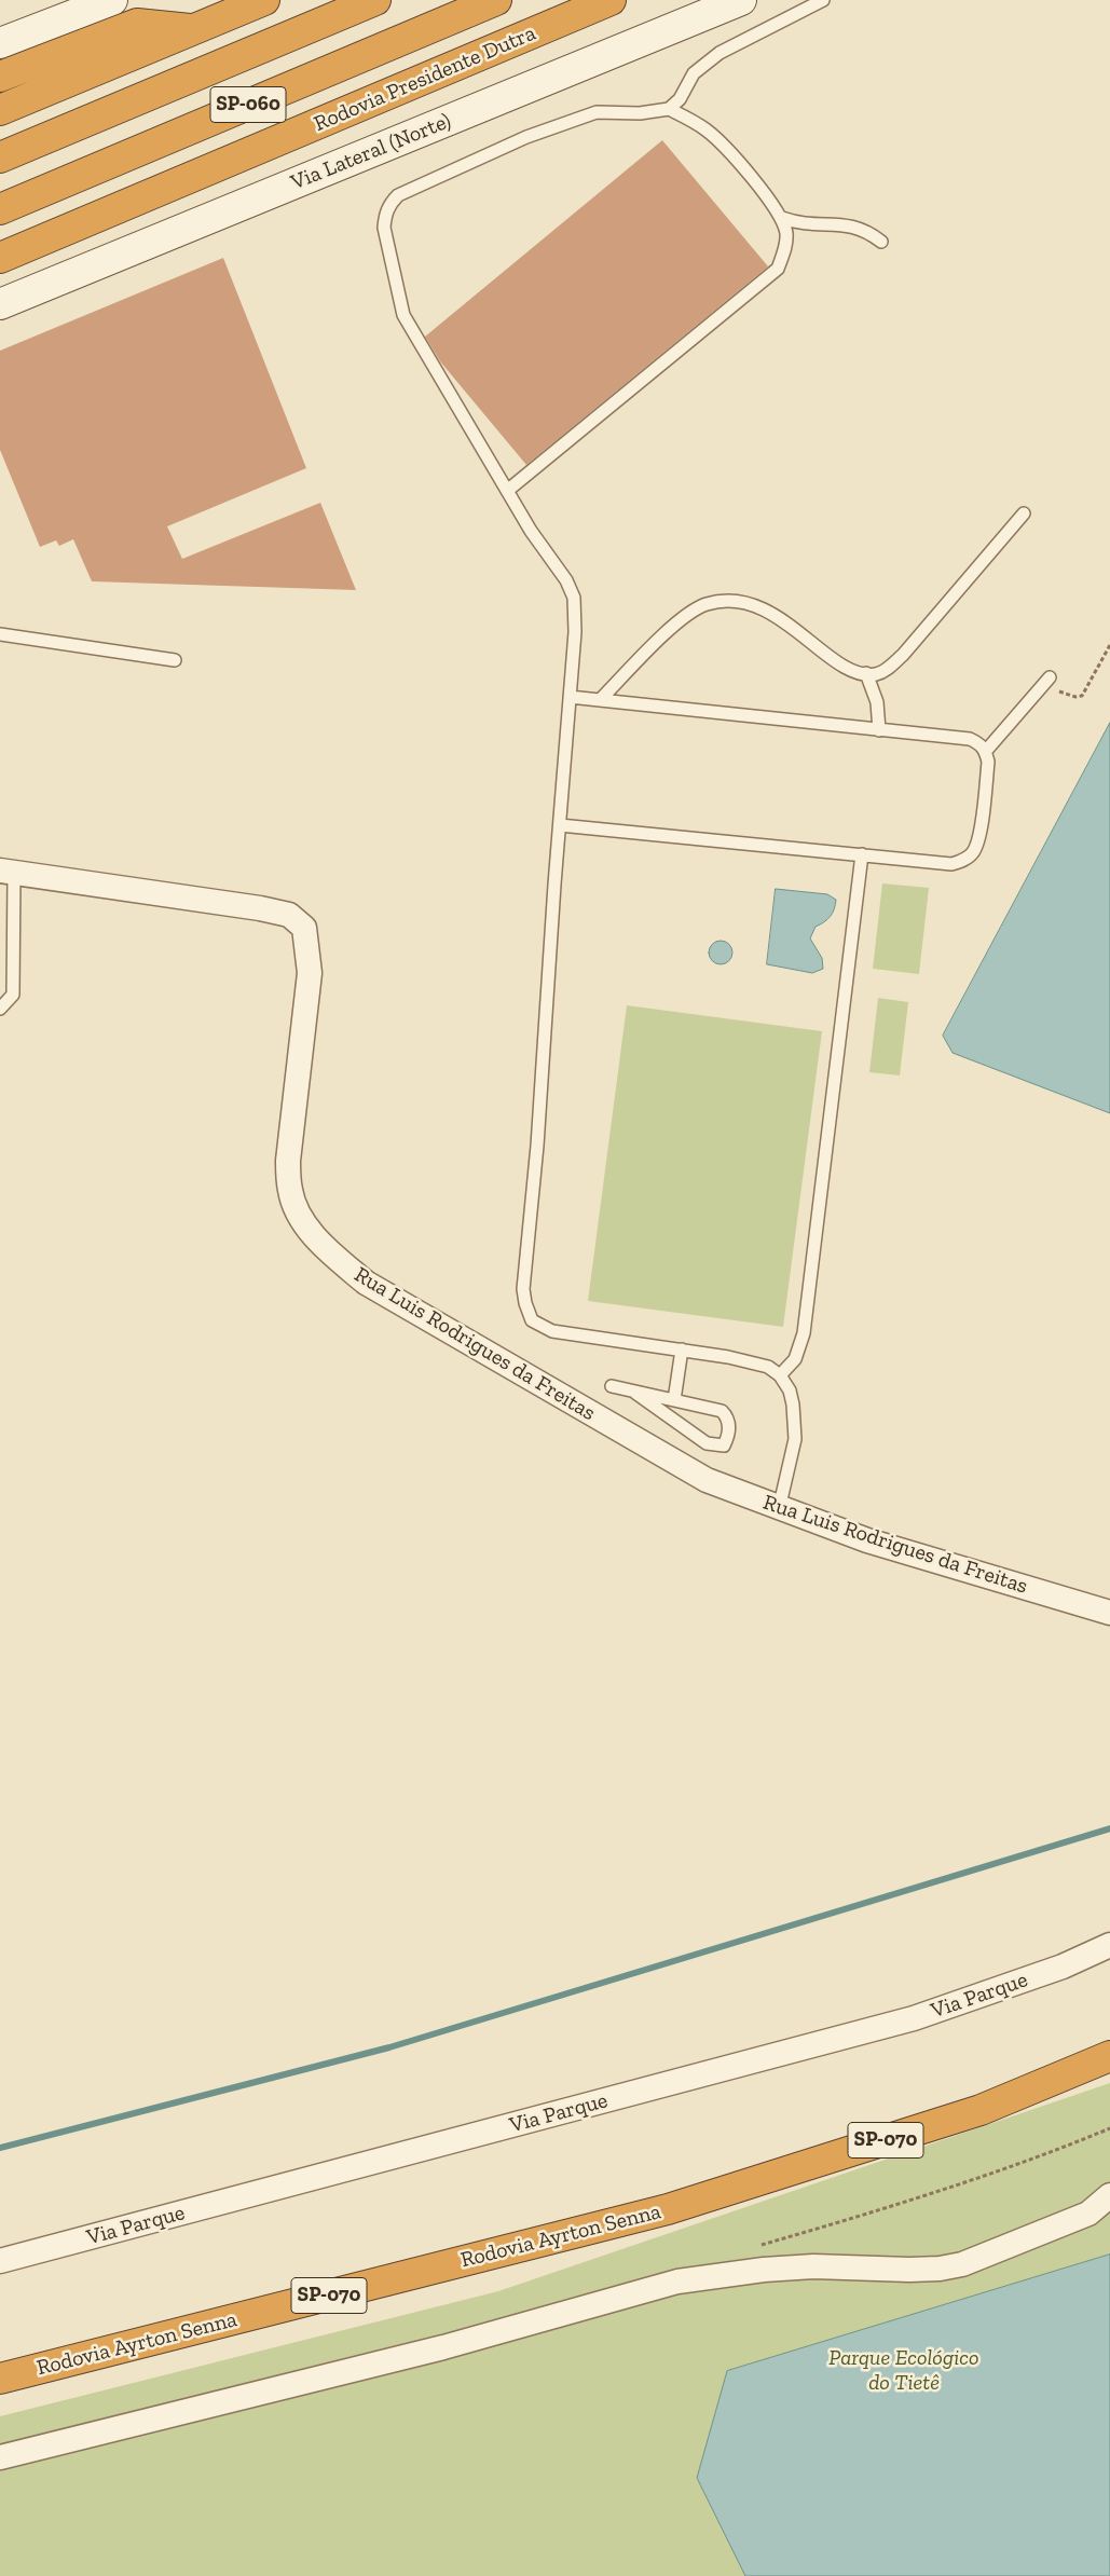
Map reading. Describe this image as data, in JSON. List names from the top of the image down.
{
  "streets": {
    "highway": [
      "Rodovia Presidente Dutra",
      "SP-060",
      "SP-070",
      "Rodovia Ayrton Senna"
    ],
    "main road": ["Via Lateral (Norte)"],
    "street": ["Rua Luis Rodrigues da Freitas", "Via Parque"]
  },
  "parks": ["Parque Ecológico do Tietê"]
}
